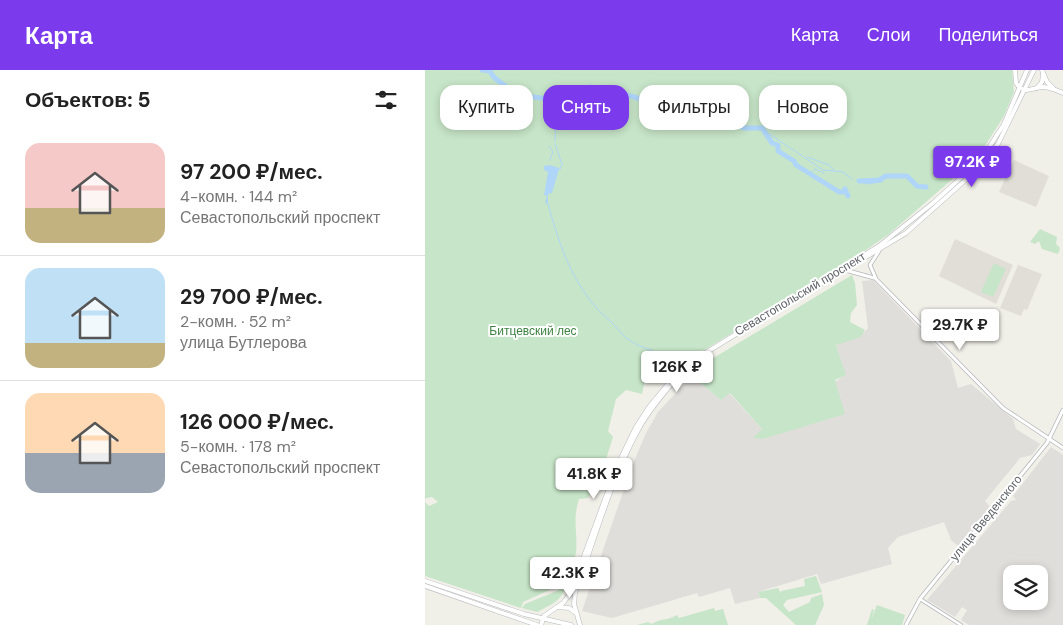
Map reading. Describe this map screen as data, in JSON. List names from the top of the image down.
{
  "streets": {
    "main road": ["Севастопольский проспект"],
    "street": ["улица Введенского"]
  },
  "parks": ["Битцевский лес"],
  "page": {
    "header": "Карта",
    "nav": ["Карта", "Слои", "Поделиться"],
    "heading": "Объектов: 5",
    "chip": [
      "Купить",
      "Снять",
      "Фильтры",
      "Новое"
    ],
    "list": [
      {
        "name": "97 200 ₽/мес.",
        "note": "4-комн. · 144 m² · Севастопольский проспект"
      },
      {
        "name": "29 700 ₽/мес.",
        "note": "2-комн. · 52 m² · улица Бутлерова"
      },
      {
        "name": "126 000 ₽/мес.",
        "note": "5-комн. · 178 m² · Севастопольский проспект"
      }
    ],
    "price": [
      "97.2K ₽",
      "29.7K ₽",
      "126K ₽",
      "41.8K ₽",
      "42.3K ₽"
    ]
  }
}
